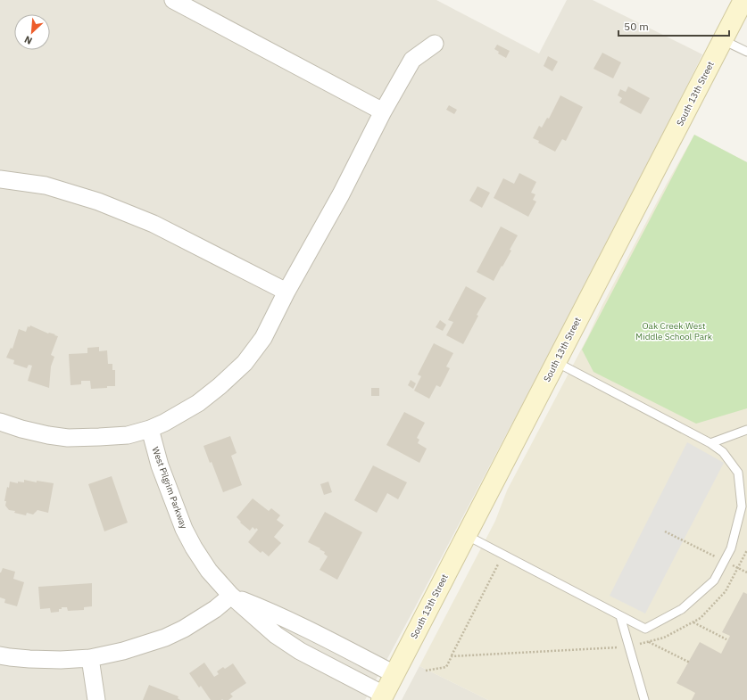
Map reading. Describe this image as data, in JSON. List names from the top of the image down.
{
  "streets": {
    "street": ["South 13th Street", "West Pilgrim Parkway"]
  },
  "crossings": [
    ["South 13th Street", "West Pilgrim Parkway"]
  ],
  "parks": ["Oak Creek West Middle School Park"],
  "scale_bar": "50 m",
  "north": "bottom left"
}
